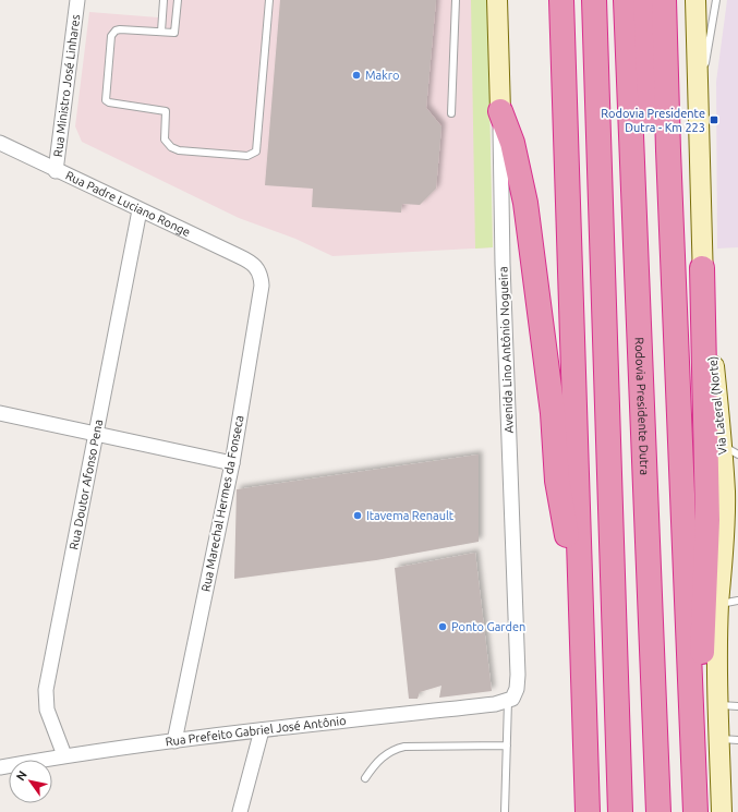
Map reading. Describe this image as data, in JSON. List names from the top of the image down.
{
  "streets": {
    "highway": ["Rodovia Presidente Dutra"],
    "main road": ["Avenida Lino Antônio Nogueira", "Via Lateral (Norte)"],
    "street": [
      "Rua Ministro José Linhares",
      "Rua Padre Luciano Ronge",
      "Rua Doutor Afonso Pena",
      "Rua Marechal Hermes da Fonseca",
      "Rua Prefeito Gabriel José Antônio"
    ]
  },
  "crossings": [
    ["Rua Ministro José Linhares", "Rua Padre Luciano Ronge"],
    ["Rua Padre Luciano Ronge", "Rua Doutor Afonso Pena"],
    ["Rua Padre Luciano Ronge", "Rua Marechal Hermes da Fonseca"],
    ["Avenida Lino Antônio Nogueira", "Rua Prefeito Gabriel José Antônio"],
    ["Rua Doutor Afonso Pena", "Rua Prefeito Gabriel José Antônio"],
    ["Rua Marechal Hermes da Fonseca", "Rua Prefeito Gabriel José Antônio"]
  ],
  "places": {
    "other": ["Makro", "Itavema Renault", "Ponto Garden"],
    "transit": ["Rodovia Presidente Dutra - Km 223"]
  },
  "north": "top left"
}
